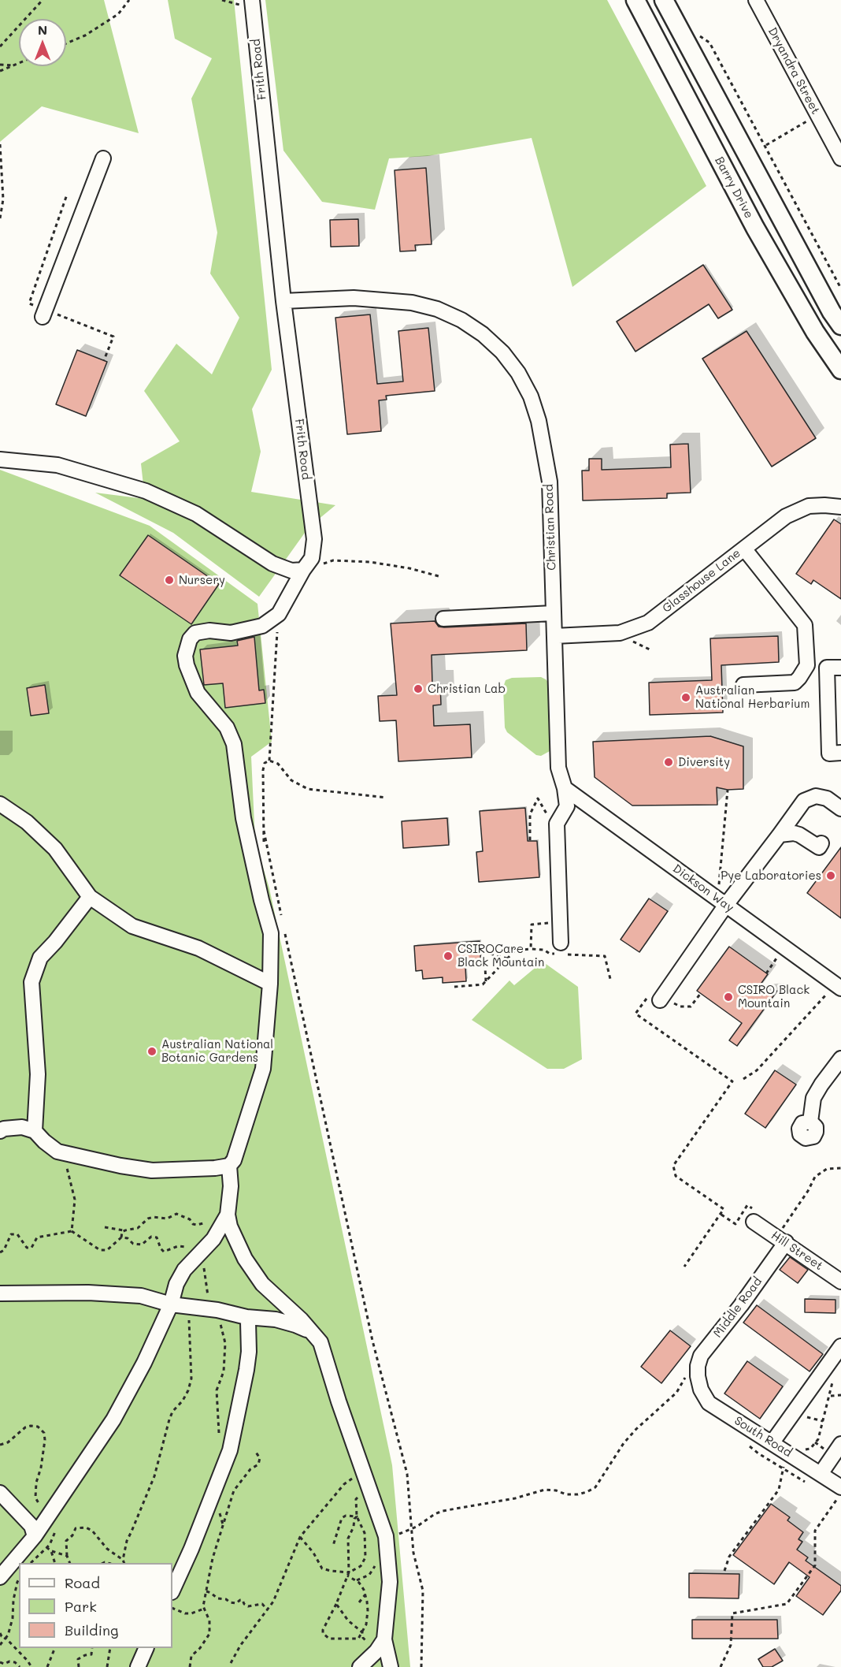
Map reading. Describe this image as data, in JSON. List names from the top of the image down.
{
  "streets": {
    "main road": ["Barry Drive"],
    "street": [
      "Frith Road",
      "Dryandra Street",
      "Christian Road",
      "Glasshouse Lane",
      "Dickson Way",
      "Hill Street",
      "Middle Road",
      "South Road"
    ]
  },
  "crossings": [
    ["Frith Road", "Christian Road"],
    ["Christian Road", "Glasshouse Lane"],
    ["Christian Road", "Dickson Way"],
    ["Hill Street", "Middle Road"],
    ["Middle Road", "South Road"]
  ],
  "places": [
    "Nursery",
    "Christian Lab",
    "Australian National Herbarium",
    "Diversity",
    "Pye Laboratories",
    "CSIROCare Black Mountain",
    "CSIRO Black Mountain",
    "Australian National Botanic Gardens"
  ],
  "legend": ["Road", "Park", "Building"],
  "north": "top"
}
